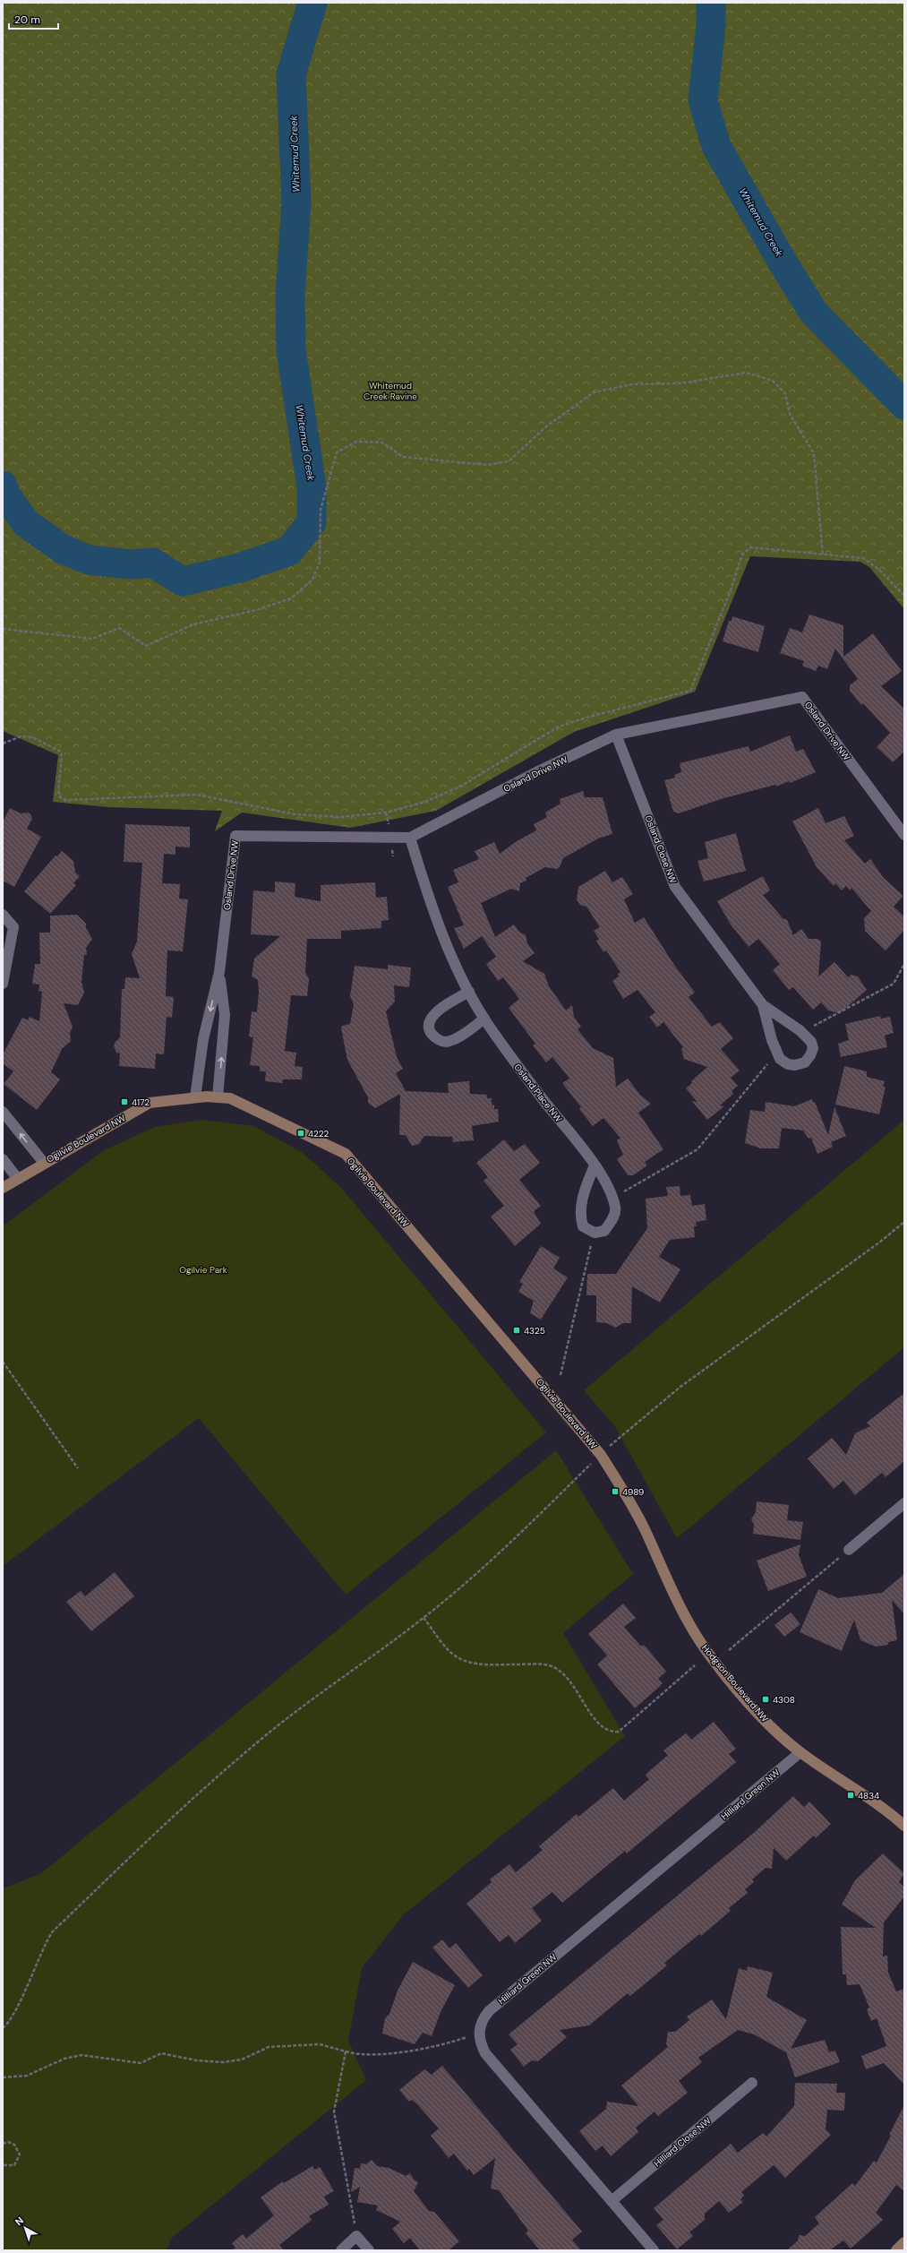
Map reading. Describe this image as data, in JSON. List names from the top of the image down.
{
  "streets": {
    "street": [
      "Osland Drive NW",
      "Osland Close NW",
      "Osland Place NW",
      "Ogilvie Boulevard NW",
      "Hodgson Boulevard NW",
      "Hilliard Green NW",
      "Hilliard Close NW"
    ]
  },
  "crossings": [
    ["Osland Drive NW", "Osland Close NW"],
    ["Osland Drive NW", "Osland Place NW"],
    ["Osland Drive NW", "Ogilvie Boulevard NW"],
    ["Ogilvie Boulevard NW", "Hodgson Boulevard NW"],
    ["Hodgson Boulevard NW", "Hilliard Green NW"]
  ],
  "water": ["Whitemud Creek"],
  "parks": ["Whitemud Creek Ravine", "Ogilvie Park"],
  "places": {
    "transit": [
      "4172",
      "4222",
      "4325",
      "4989",
      "4308",
      "4834"
    ]
  },
  "scale_bar": "20 m",
  "north": "top left"
}
